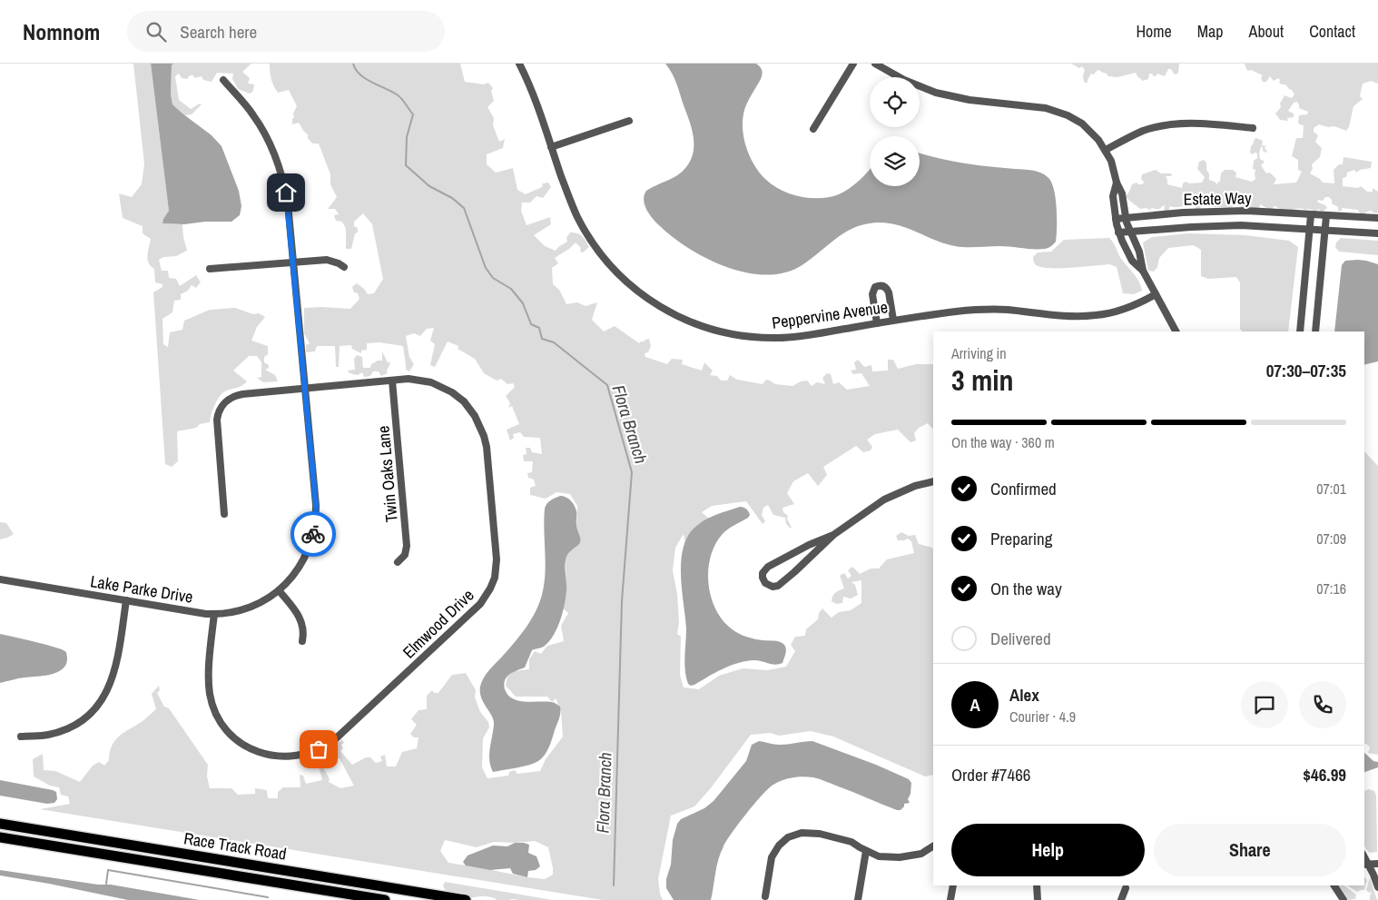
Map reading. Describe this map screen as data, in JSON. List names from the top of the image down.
{
  "streets": {
    "main road": ["Race Track Road"],
    "street": [
      "Estate Way",
      "Peppervine Avenue",
      "Twin Oaks Lane",
      "Lake Parke Drive",
      "Elmwood Drive"
    ]
  },
  "crossings": [
    ["Twin Oaks Lane", "Elmwood Drive"],
    ["Lake Parke Drive", "Elmwood Drive"]
  ],
  "water": ["Flora Branch"],
  "page": {
    "header": "Nomnom",
    "search": "Search here",
    "nav": [
      "Home",
      "Map",
      "About",
      "Contact"
    ],
    "heading": ["3 min", "Arriving in", "07:30–07:35"],
    "panel": [
      "Alex",
      "Courier · 4.9",
      "Order #7466",
      "$46.99"
    ],
    "bar": "On the way · 360 m",
    "list": [
      ["Confirmed", "07:01"],
      ["Preparing", "07:09"],
      ["On the way", "07:16"],
      "Delivered"
    ],
    "round": "A",
    "buttons": ["Help", "Share"]
  }
}
